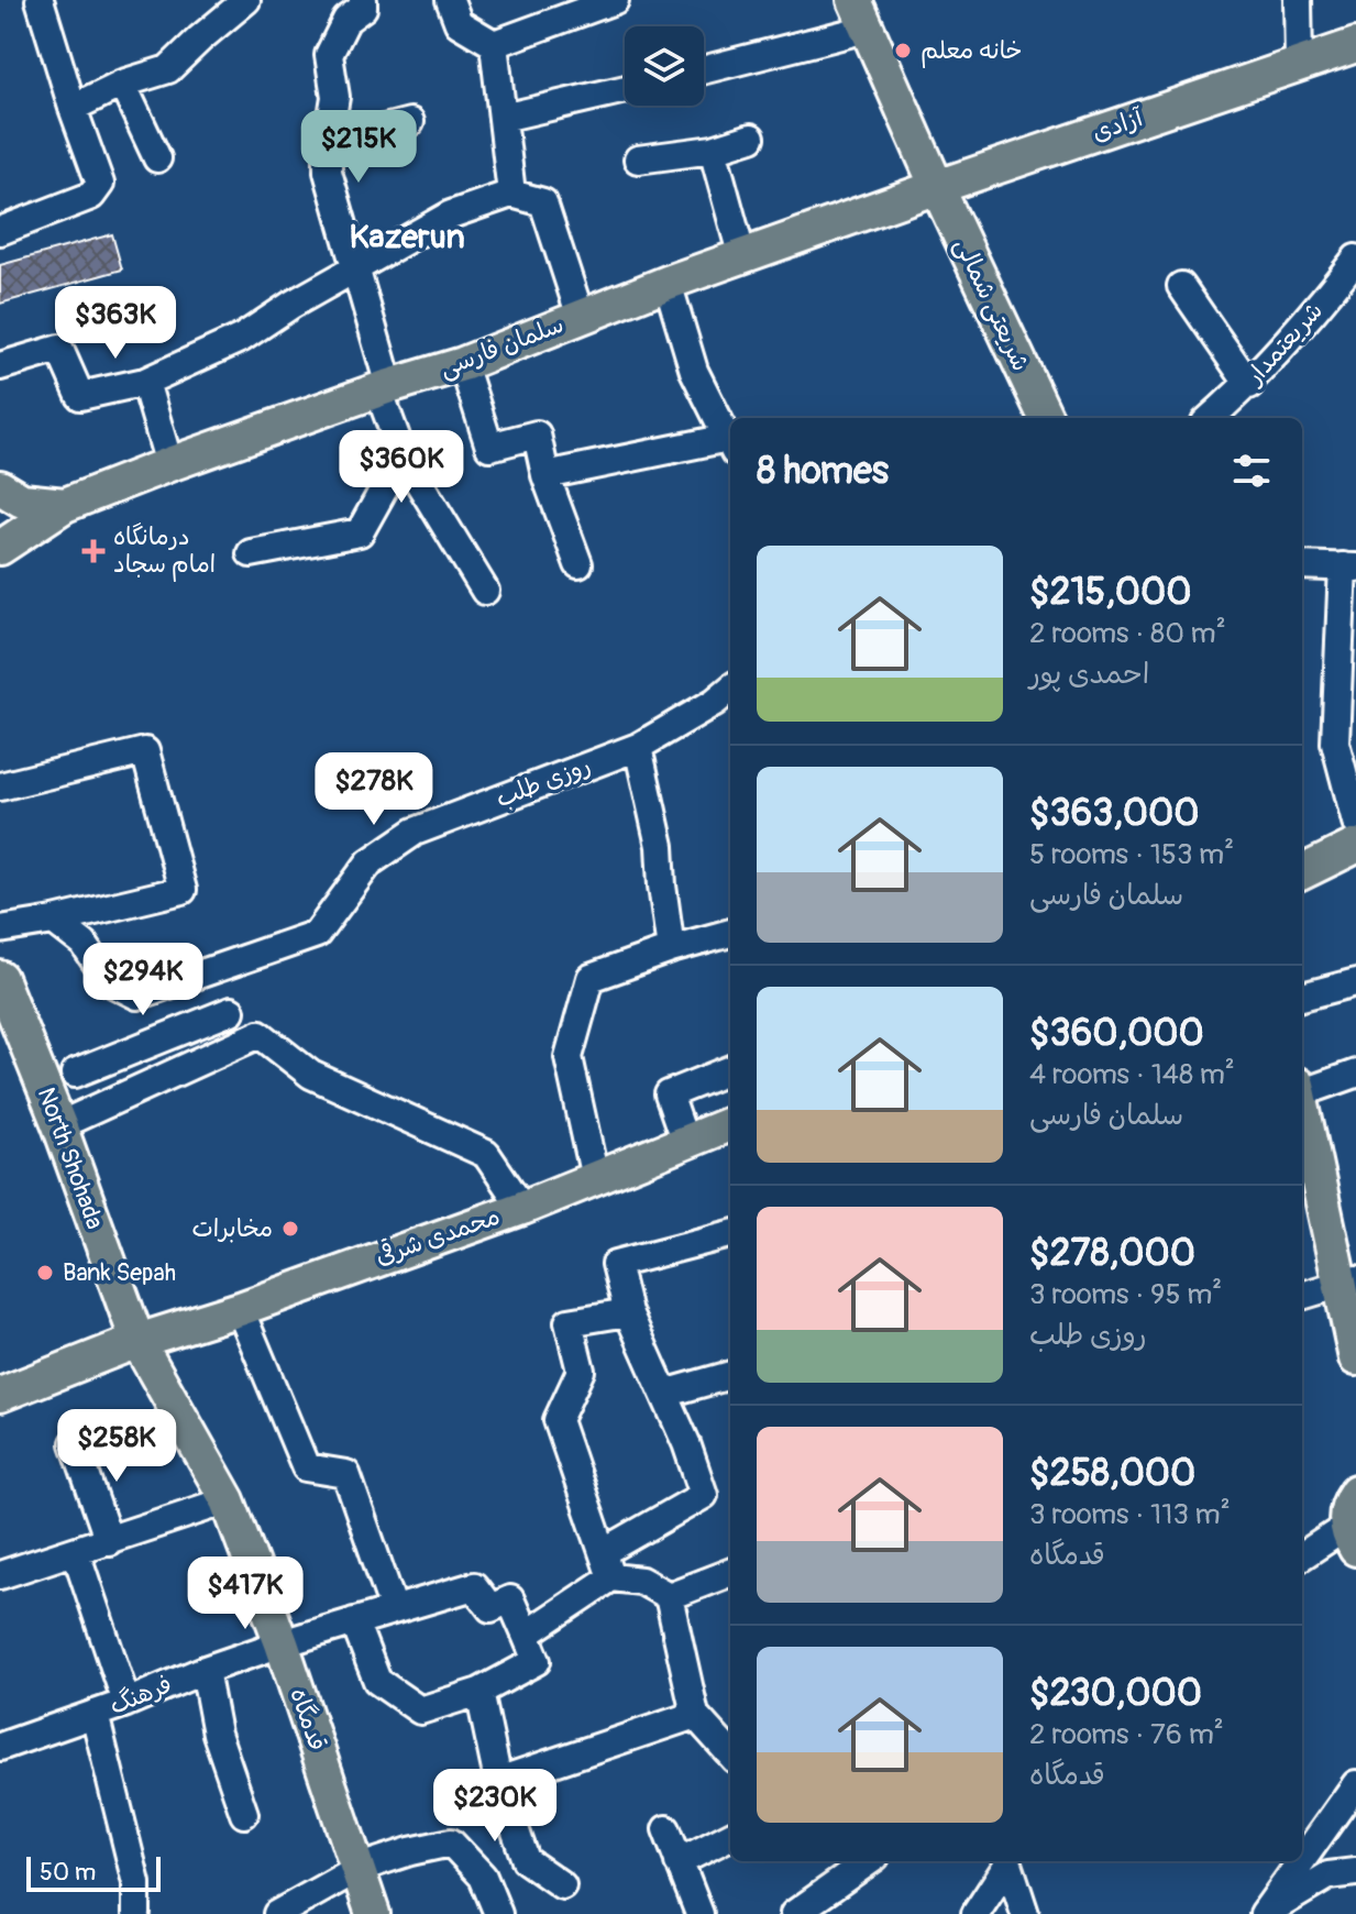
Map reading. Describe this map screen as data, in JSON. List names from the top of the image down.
{
  "streets": {
    "main road": [
      "آزادی",
      "شریعتی شمالی",
      "سلمان فارسی",
      "North Shohada",
      "محمدی شرقی",
      "قدمگاه"
    ],
    "street": ["شریعتمدار", "روزی طلب", "فرهنگ"]
  },
  "crossings": [
    ["آزادی", "شریعتی شمالی"],
    ["آزادی", "سلمان فارسی"],
    ["شریعتی شمالی", "سلمان فارسی"],
    ["North Shohada", "محمدی شرقی"],
    ["North Shohada", "قدمگاه"],
    ["محمدی شرقی", "قدمگاه"],
    ["فرهنگ", "قدمگاه"]
  ],
  "districts": ["Kazerun"],
  "places": {
    "other": ["خانه معلم", "مخابرات", "Bank Sepah"],
    "health": ["درمانگاه امام سجاد"]
  },
  "scale_bar": "50 m",
  "page": {
    "price": [
      "$215K",
      "$363K",
      "$360K",
      "$278K",
      "$294K",
      "$258K",
      "$417K",
      "$230K"
    ],
    "heading": "8 homes",
    "list": [
      {
        "name": "$215,000",
        "note": "2 rooms · 80 m² · احمدی پور"
      },
      {
        "name": "$363,000",
        "note": "5 rooms · 153 m² · سلمان فارسی"
      },
      {
        "name": "$360,000",
        "note": "4 rooms · 148 m² · سلمان فارسی"
      },
      {
        "name": "$278,000",
        "note": "3 rooms · 95 m² · روزی طلب"
      },
      {
        "name": "$258,000",
        "note": "3 rooms · 113 m² · قدمگاه"
      },
      {
        "name": "$230,000",
        "note": "2 rooms · 76 m² · قدمگاه"
      }
    ],
    "scale": "50 m"
  }
}
